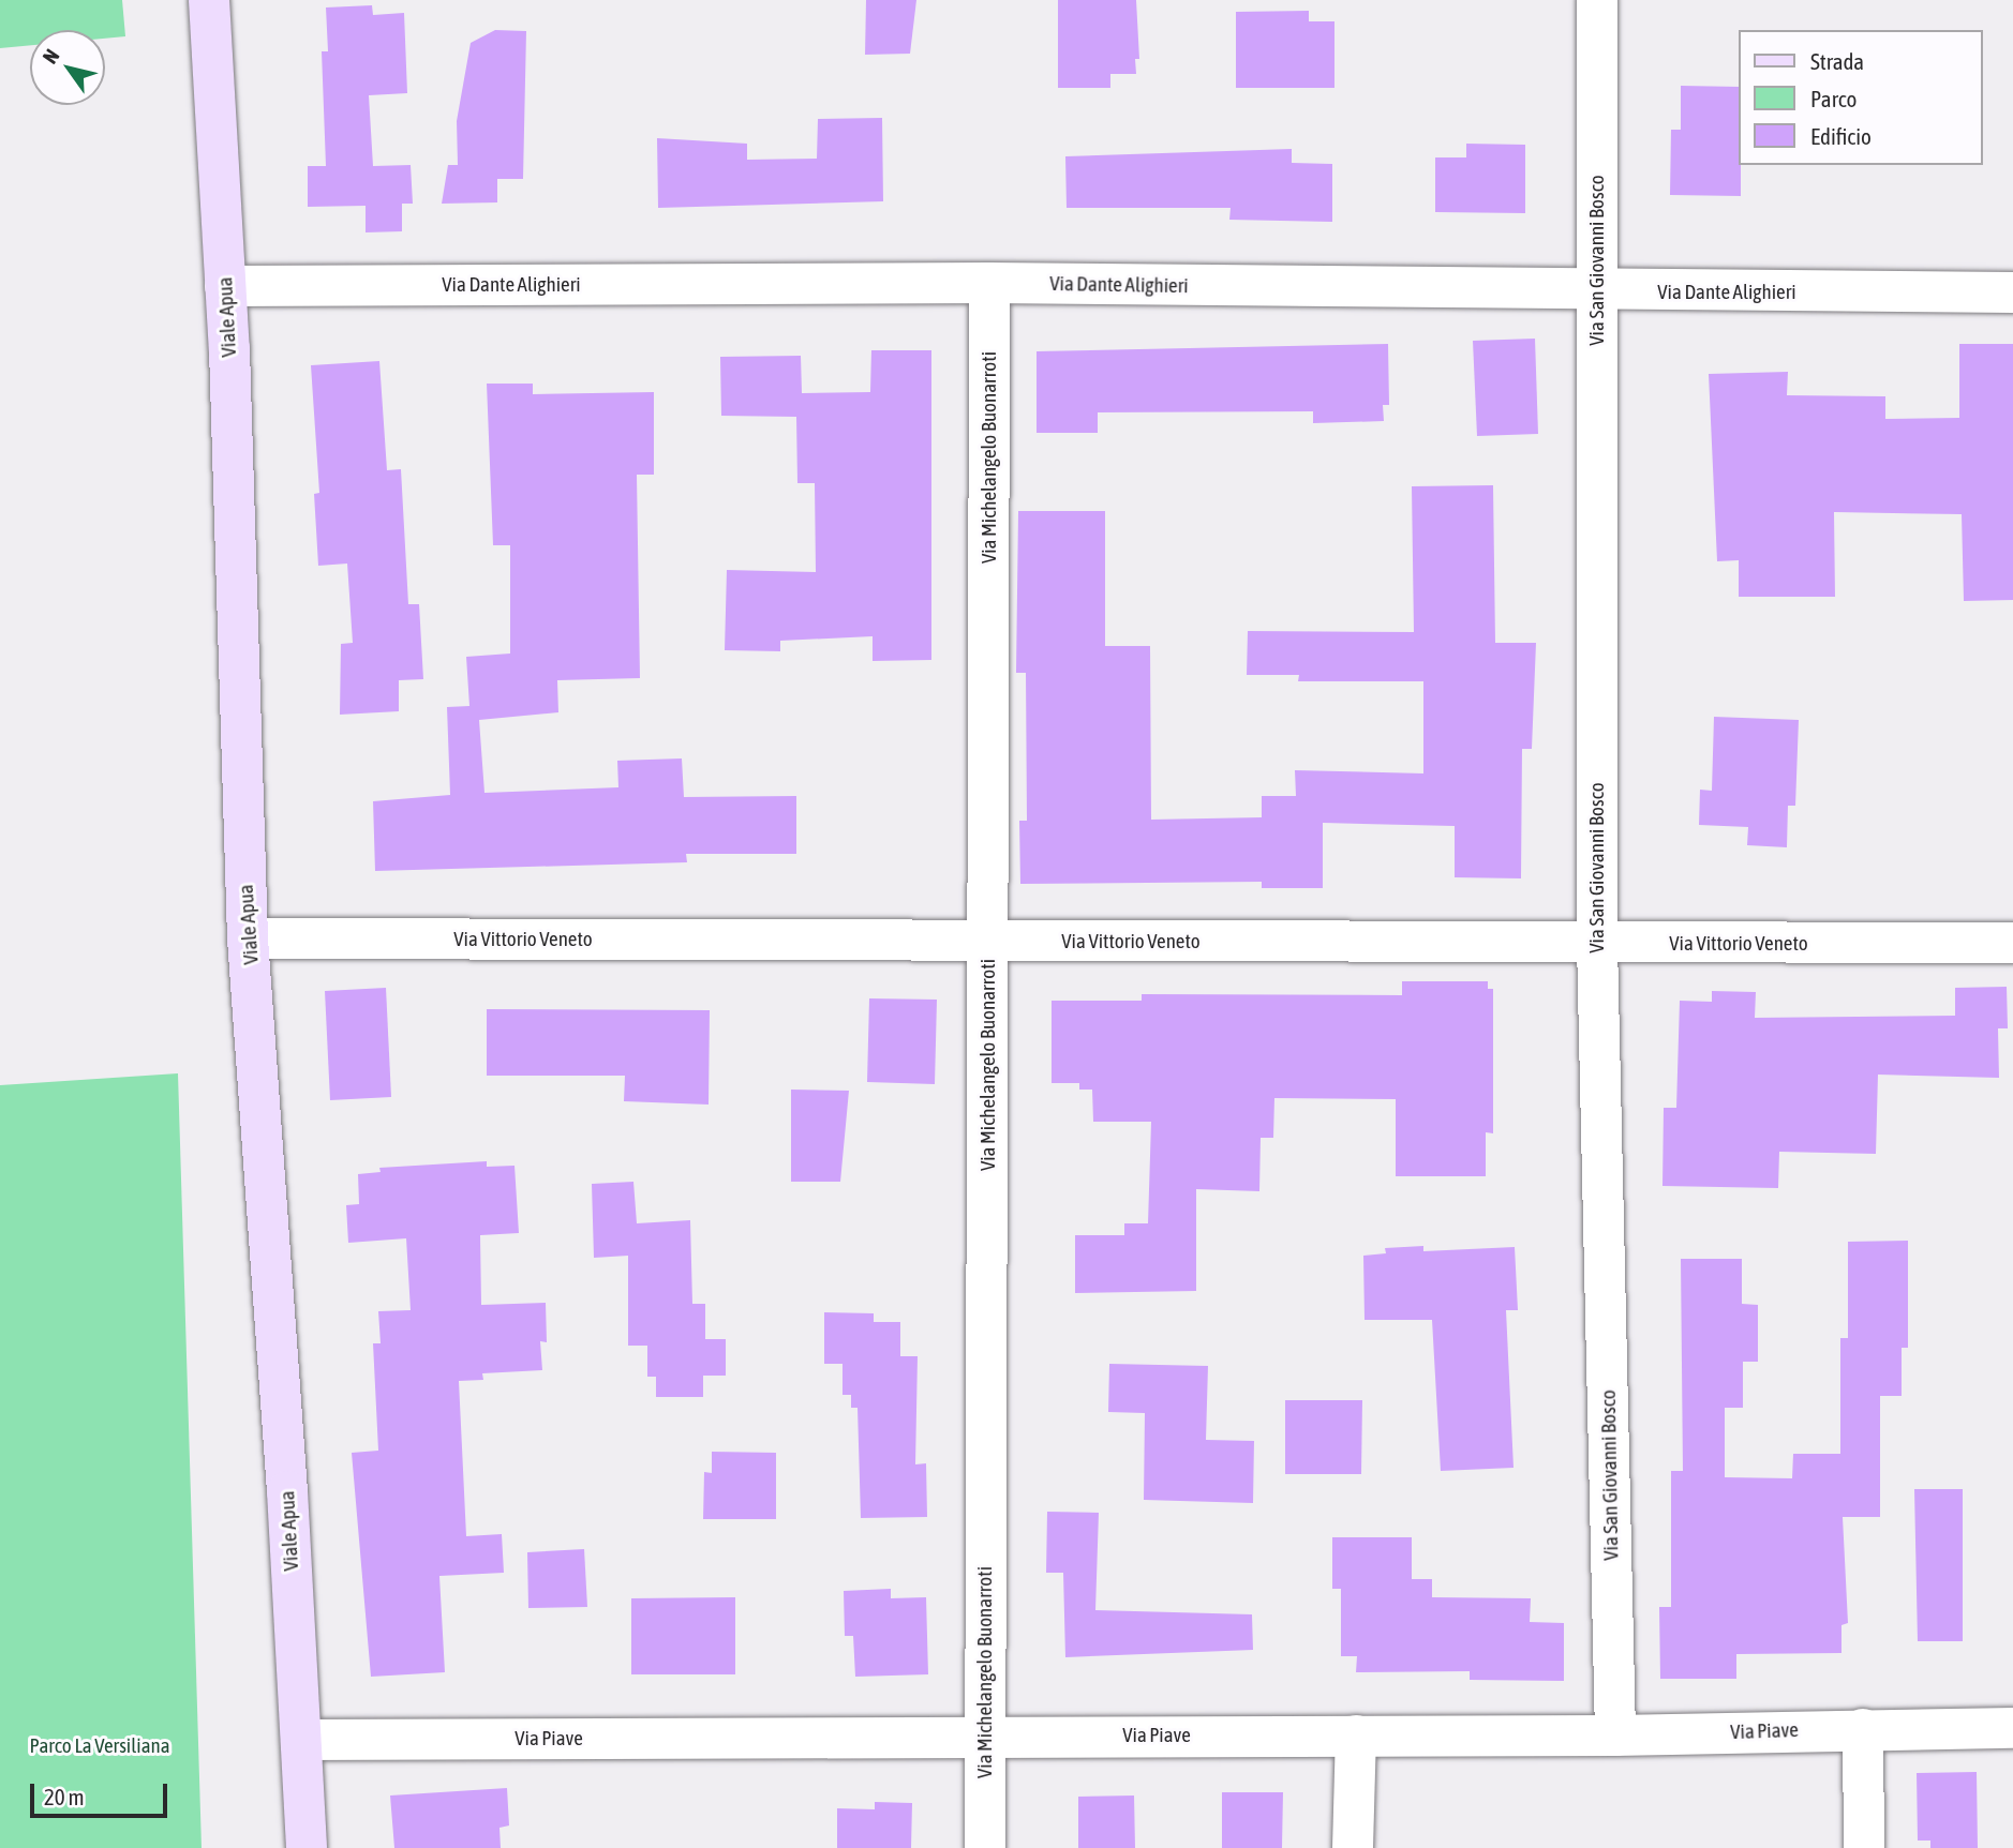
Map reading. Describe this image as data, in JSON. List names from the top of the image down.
{
  "streets": {
    "street": [
      "Via San Giovanni Bosco",
      "Via Dante Alighieri",
      "Viale Apua",
      "Via Michelangelo Buonarroti",
      "Via Vittorio Veneto",
      "Via Piave"
    ]
  },
  "crossings": [
    ["Via San Giovanni Bosco", "Via Dante Alighieri"],
    ["Via San Giovanni Bosco", "Via Vittorio Veneto"],
    ["Via San Giovanni Bosco", "Via Piave"],
    ["Via Dante Alighieri", "Viale Apua"],
    ["Via Dante Alighieri", "Via Michelangelo Buonarroti"],
    ["Viale Apua", "Via Vittorio Veneto"],
    ["Viale Apua", "Via Piave"],
    ["Via Michelangelo Buonarroti", "Via Vittorio Veneto"],
    ["Via Michelangelo Buonarroti", "Via Piave"]
  ],
  "parks": ["Parco La Versiliana"],
  "legend": ["Strada", "Parco", "Edificio"],
  "scale_bar": "20 m",
  "north": "top left"
}
